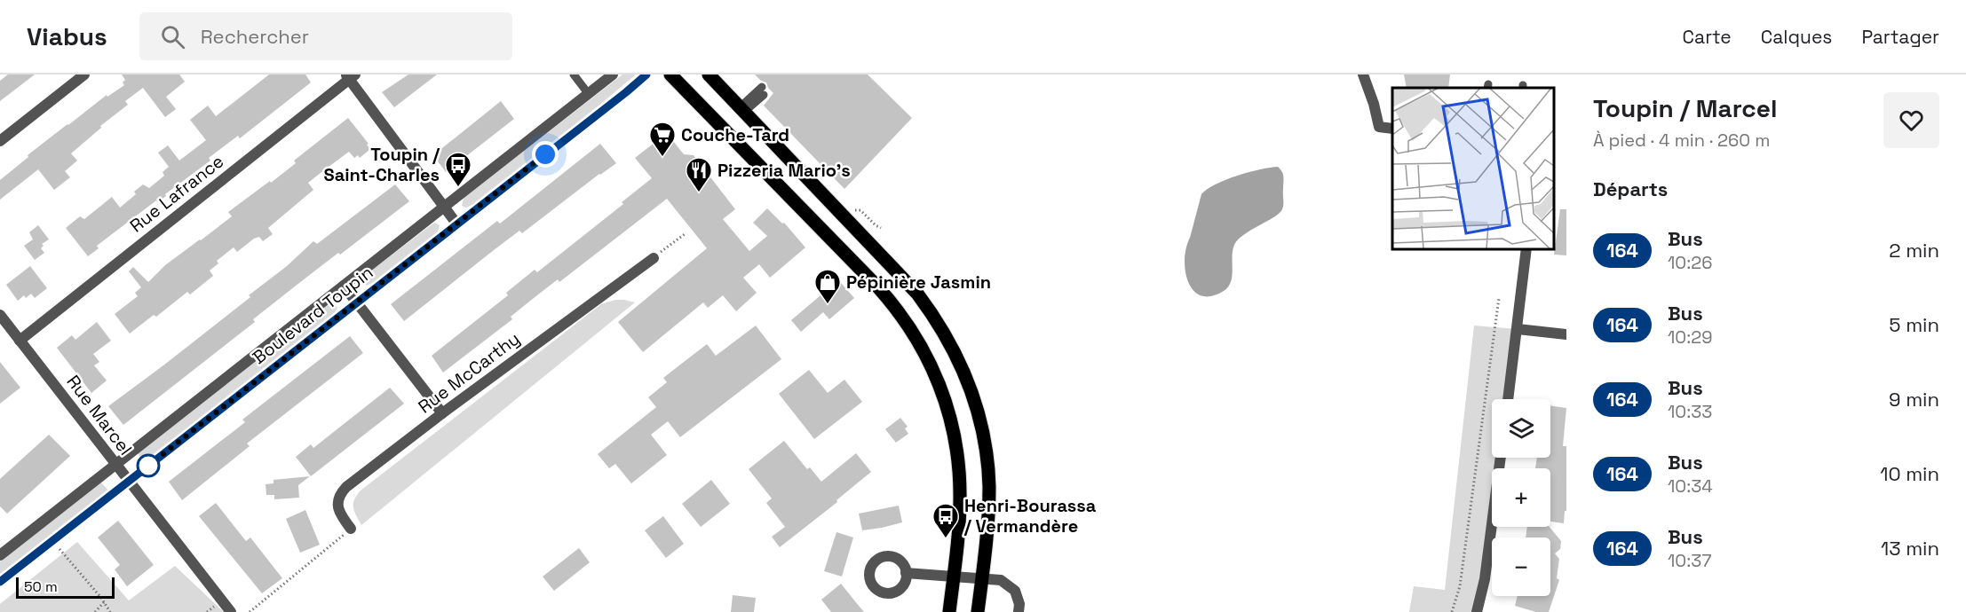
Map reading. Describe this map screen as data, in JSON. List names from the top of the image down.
{
  "streets": {
    "street": [
      "Rue Lafrance",
      "Boulevard Toupin",
      "Rue McCarthy",
      "Rue Marcel"
    ]
  },
  "crossings": [
    ["Rue Lafrance", "Rue Marcel"],
    ["Boulevard Toupin", "Rue Marcel"]
  ],
  "places": {
    "supermarket": ["Couche-Tard"],
    "bus stop": ["Toupin / Saint-Charles", "Henri-Bourassa / Vermandère"],
    "restaurant": ["Pizzeria Mario's"],
    "shop": ["Pépinière Jasmin"]
  },
  "lines": ["bus line 164"],
  "scale_bar": "50 m",
  "page": {
    "header": "Viabus",
    "search": "Rechercher",
    "nav": ["Carte", "Calques", "Partager"],
    "heading": [
      ["Toupin / Marcel", "À pied · 4 min · 260 m"],
      "Départs"
    ],
    "list": [
      {
        "mark": "164",
        "name": "Bus",
        "note": "10:26",
        "value": "2 min"
      },
      {
        "mark": "164",
        "name": "Bus",
        "note": "10:29",
        "value": "5 min"
      },
      {
        "mark": "164",
        "name": "Bus",
        "note": "10:33",
        "value": "9 min"
      },
      {
        "mark": "164",
        "name": "Bus",
        "note": "10:34",
        "value": "10 min"
      },
      {
        "mark": "164",
        "name": "Bus",
        "note": "10:37",
        "value": "13 min"
      }
    ],
    "map_buttons": ["+", "−"],
    "scale": "50 m"
  }
}
